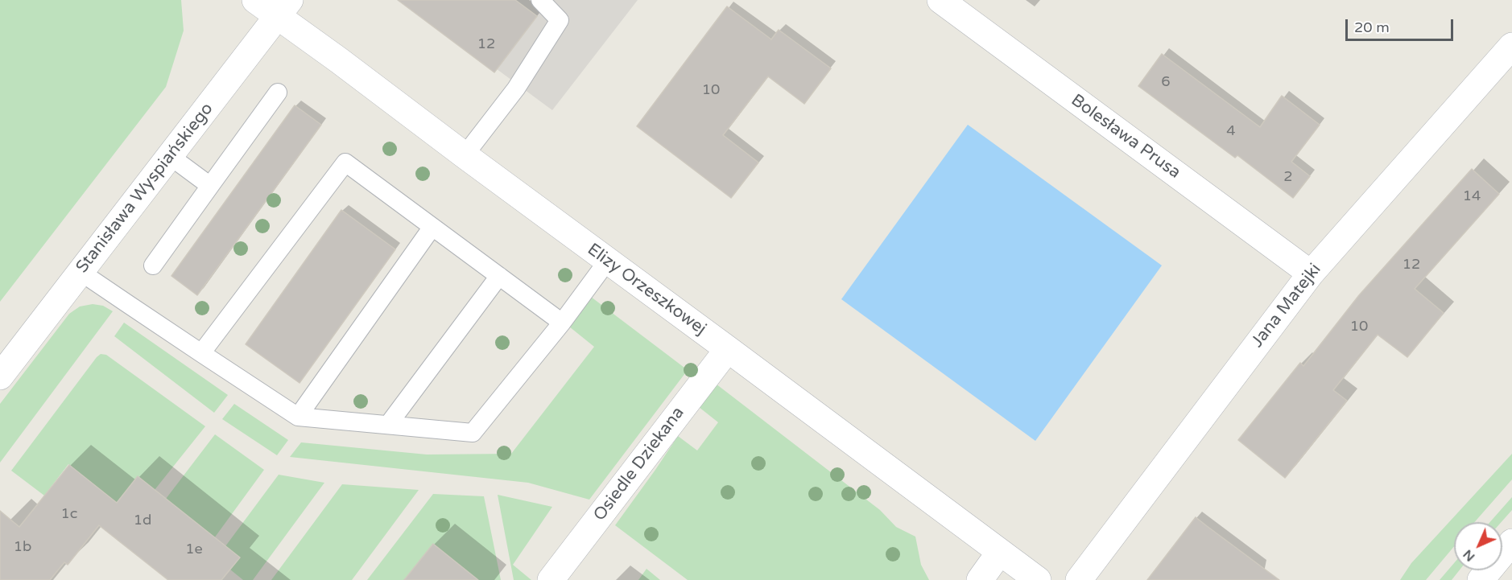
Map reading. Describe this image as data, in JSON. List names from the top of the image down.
{
  "streets": {
    "street": [
      "Bolesława Prusa",
      "Stanisława Wyspiańskiego",
      "Elizy Orzeszkowej",
      "Jana Matejki",
      "Osiedle Dziekana"
    ]
  },
  "crossings": [
    ["Bolesława Prusa", "Jana Matejki"],
    ["Stanisława Wyspiańskiego", "Elizy Orzeszkowej"],
    ["Elizy Orzeszkowej", "Osiedle Dziekana"]
  ],
  "house_numbers": [
    "12",
    "6",
    "10",
    "4",
    "2",
    "14",
    "12",
    "10",
    "1c",
    "1d",
    "1b",
    "1e"
  ],
  "scale_bar": "20 m",
  "north": "bottom left"
}
